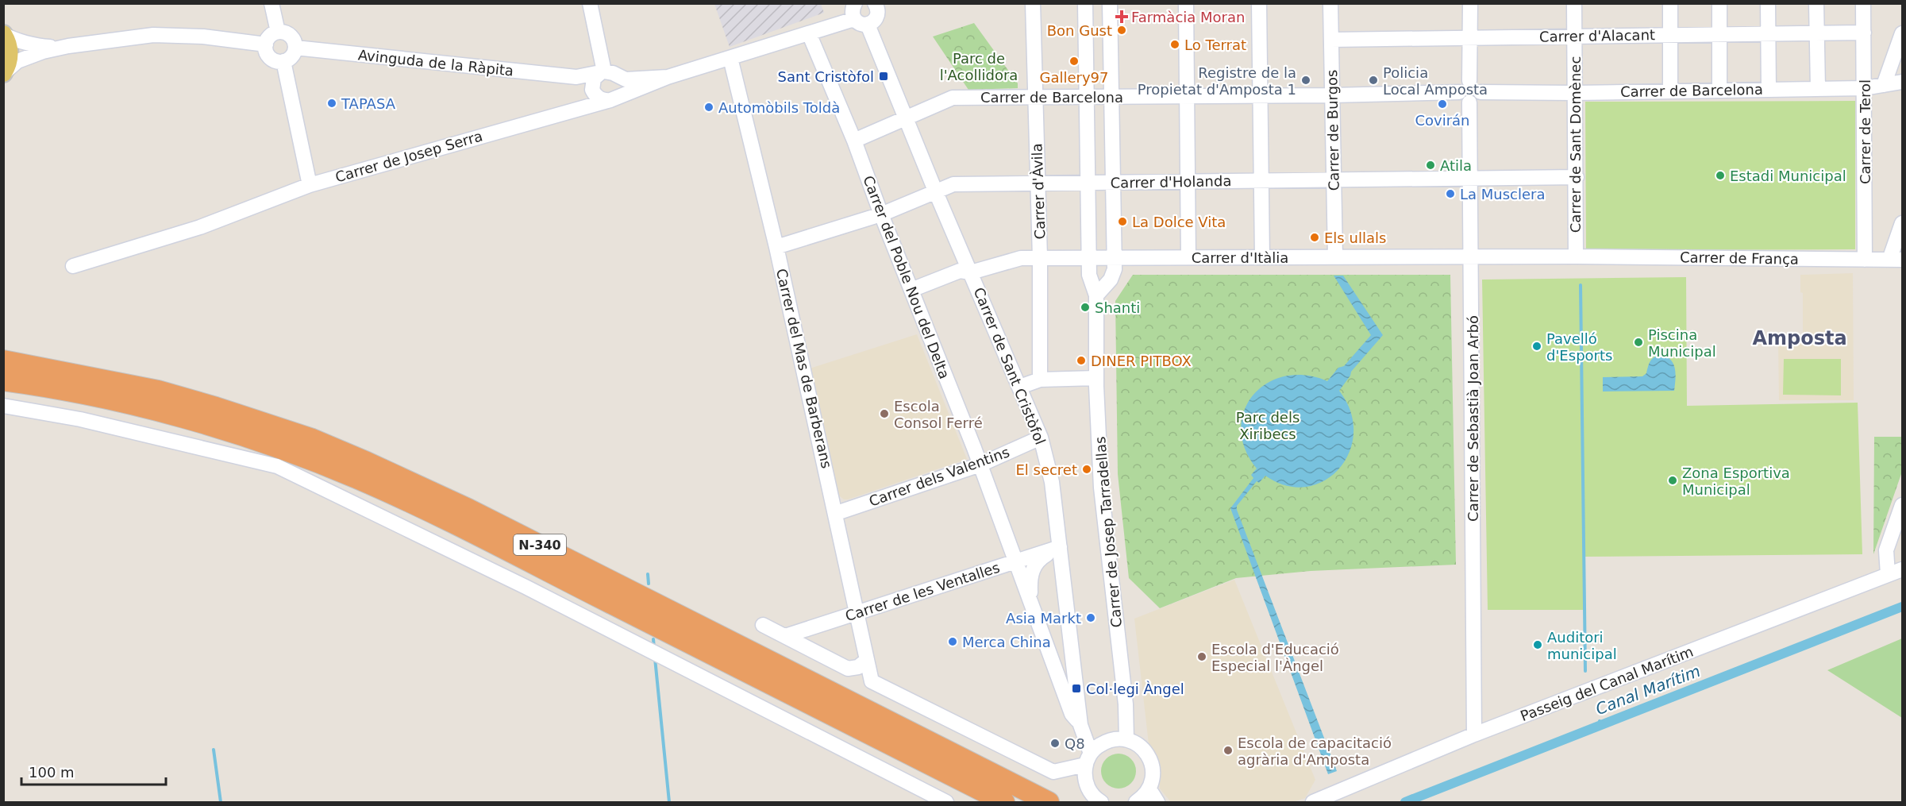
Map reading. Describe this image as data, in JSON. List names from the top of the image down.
{
  "streets": {
    "highway": ["N-340"],
    "street": [
      "Carrer d'Alacant",
      "Avinguda de la Ràpita",
      "Carrer de Barcelona",
      "Carrer de Burgos",
      "Carrer de Terol",
      "Carrer de Sant Domènec",
      "Carrer de Josep Serra",
      "Carrer d'Holanda",
      "Carrer d'Àvila",
      "Carrer d'Itàlia",
      "Carrer de França",
      "Carrer del Poble Nou del Delta",
      "Carrer de Sant Cristòfol",
      "Carrer del Mas de Barberans",
      "Carrer de Sebastià Joan Arbó",
      "Carrer dels Valentins",
      "Carrer de Josep Tarradellas",
      "Carrer de les Ventalles",
      "Passeig del Canal Marítim"
    ]
  },
  "crossings": [
    ["Carrer d'Alacant", "Carrer de Burgos"],
    ["Carrer d'Alacant", "Carrer de Terol"],
    ["Carrer d'Alacant", "Carrer de Sant Domènec"],
    ["Avinguda de la Ràpita", "Carrer de Josep Serra"],
    ["Carrer de Barcelona", "Carrer de Burgos"],
    ["Carrer de Barcelona", "Carrer de Terol"],
    ["Carrer de Barcelona", "Carrer de Sant Domènec"],
    ["Carrer de Barcelona", "Carrer d'Àvila"],
    ["Carrer de Barcelona", "Carrer del Poble Nou del Delta"],
    ["Carrer de Barcelona", "Carrer de Sant Cristòfol"],
    ["Carrer de Barcelona", "Carrer de Sebastià Joan Arbó"],
    ["Carrer de Barcelona", "Carrer de Josep Tarradellas"],
    ["Carrer de Burgos", "Carrer d'Holanda"],
    ["Carrer de Burgos", "Carrer d'Itàlia"],
    ["Carrer de Terol", "Carrer de França"],
    ["Carrer de Sant Domènec", "Carrer d'Holanda"],
    ["Carrer de Sant Domènec", "Carrer d'Itàlia"],
    ["Carrer de Sant Domènec", "Carrer de França"],
    ["Carrer d'Holanda", "Carrer d'Àvila"],
    ["Carrer d'Holanda", "Carrer del Poble Nou del Delta"],
    ["Carrer d'Holanda", "Carrer de Sant Cristòfol"],
    ["Carrer d'Holanda", "Carrer del Mas de Barberans"],
    ["Carrer d'Holanda", "Carrer de Sebastià Joan Arbó"],
    ["Carrer d'Holanda", "Carrer de Josep Tarradellas"],
    ["Carrer d'Àvila", "Carrer d'Itàlia"],
    ["Carrer d'Itàlia", "Carrer de França"],
    ["Carrer d'Itàlia", "Carrer del Poble Nou del Delta"],
    ["Carrer d'Itàlia", "Carrer de Sant Cristòfol"],
    ["Carrer d'Itàlia", "Carrer de Sebastià Joan Arbó"],
    ["Carrer d'Itàlia", "Carrer de Josep Tarradellas"],
    ["Carrer del Poble Nou del Delta", "Carrer de Sant Cristòfol"],
    ["Carrer del Poble Nou del Delta", "Carrer dels Valentins"],
    ["Carrer del Poble Nou del Delta", "Carrer de les Ventalles"],
    ["Carrer de Sant Cristòfol", "Carrer del Mas de Barberans"],
    ["Carrer de Sant Cristòfol", "Carrer dels Valentins"],
    ["Carrer de Sant Cristòfol", "Carrer de les Ventalles"],
    ["Carrer del Mas de Barberans", "Carrer dels Valentins"],
    ["Carrer del Mas de Barberans", "Carrer de les Ventalles"],
    ["Carrer de Sebastià Joan Arbó", "Passeig del Canal Marítim"]
  ],
  "districts": ["Amposta"],
  "water": ["Canal Marítim"],
  "parks": ["Parc de l'Acollidora", "Parc dels Xiribecs"],
  "places": {
    "health": ["Farmàcia Moran"],
    "other": [
      "Bon Gust",
      "Lo Terrat",
      "Gallery97",
      "Registre de la Propietat d'Amposta 1",
      "Policia Local Amposta",
      "TAPASA",
      "Covirán",
      "Automòbils Toldà",
      "Atila",
      "Estadi Municipal",
      "La Musclera",
      "La Dolce Vita",
      "Els ullals",
      "Shanti",
      "Piscina Municipal",
      "Pavelló d'Esports",
      "DINER PITBOX",
      "Escola Consol Ferré",
      "El secret",
      "Zona Esportiva Municipal",
      "Asia Markt",
      "Merca China",
      "Auditori municipal",
      "Escola d'Educació Especial l'Àngel",
      "Q8",
      "Escola de capacitació agrària d'Amposta"
    ],
    "transit": ["Sant Cristòfol", "Col·legi Àngel"]
  },
  "scale_bar": "100 m"
}
